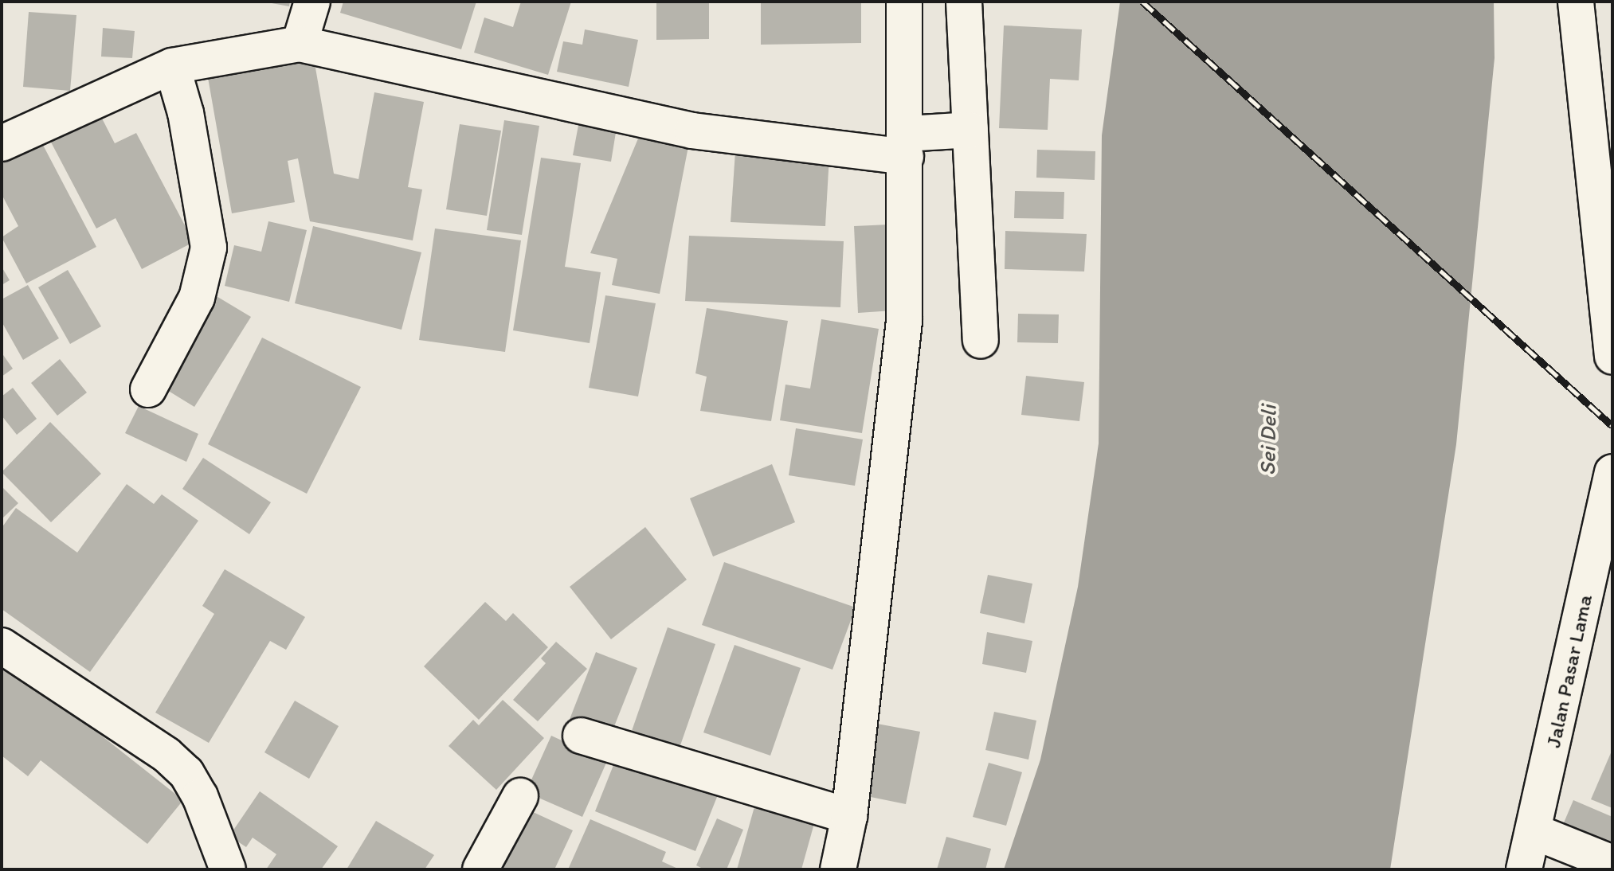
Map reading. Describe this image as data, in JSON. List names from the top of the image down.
{
  "streets": {
    "street": ["Jalan Pasar Lama"]
  },
  "water": ["Sei Deli"]
}
